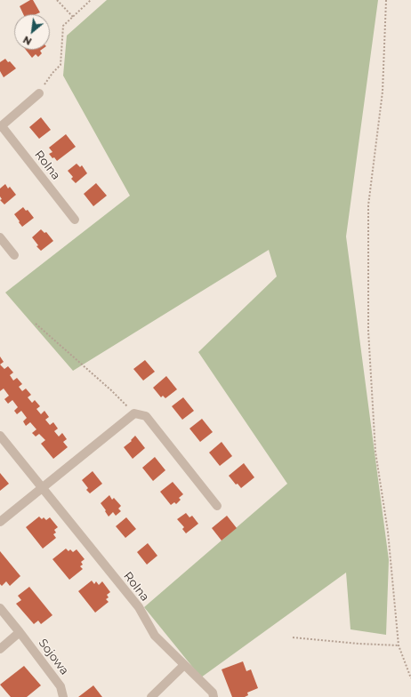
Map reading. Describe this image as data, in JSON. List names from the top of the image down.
{
  "streets": {
    "street": ["Rolna", "Sojowa"]
  },
  "north": "bottom left"
}
